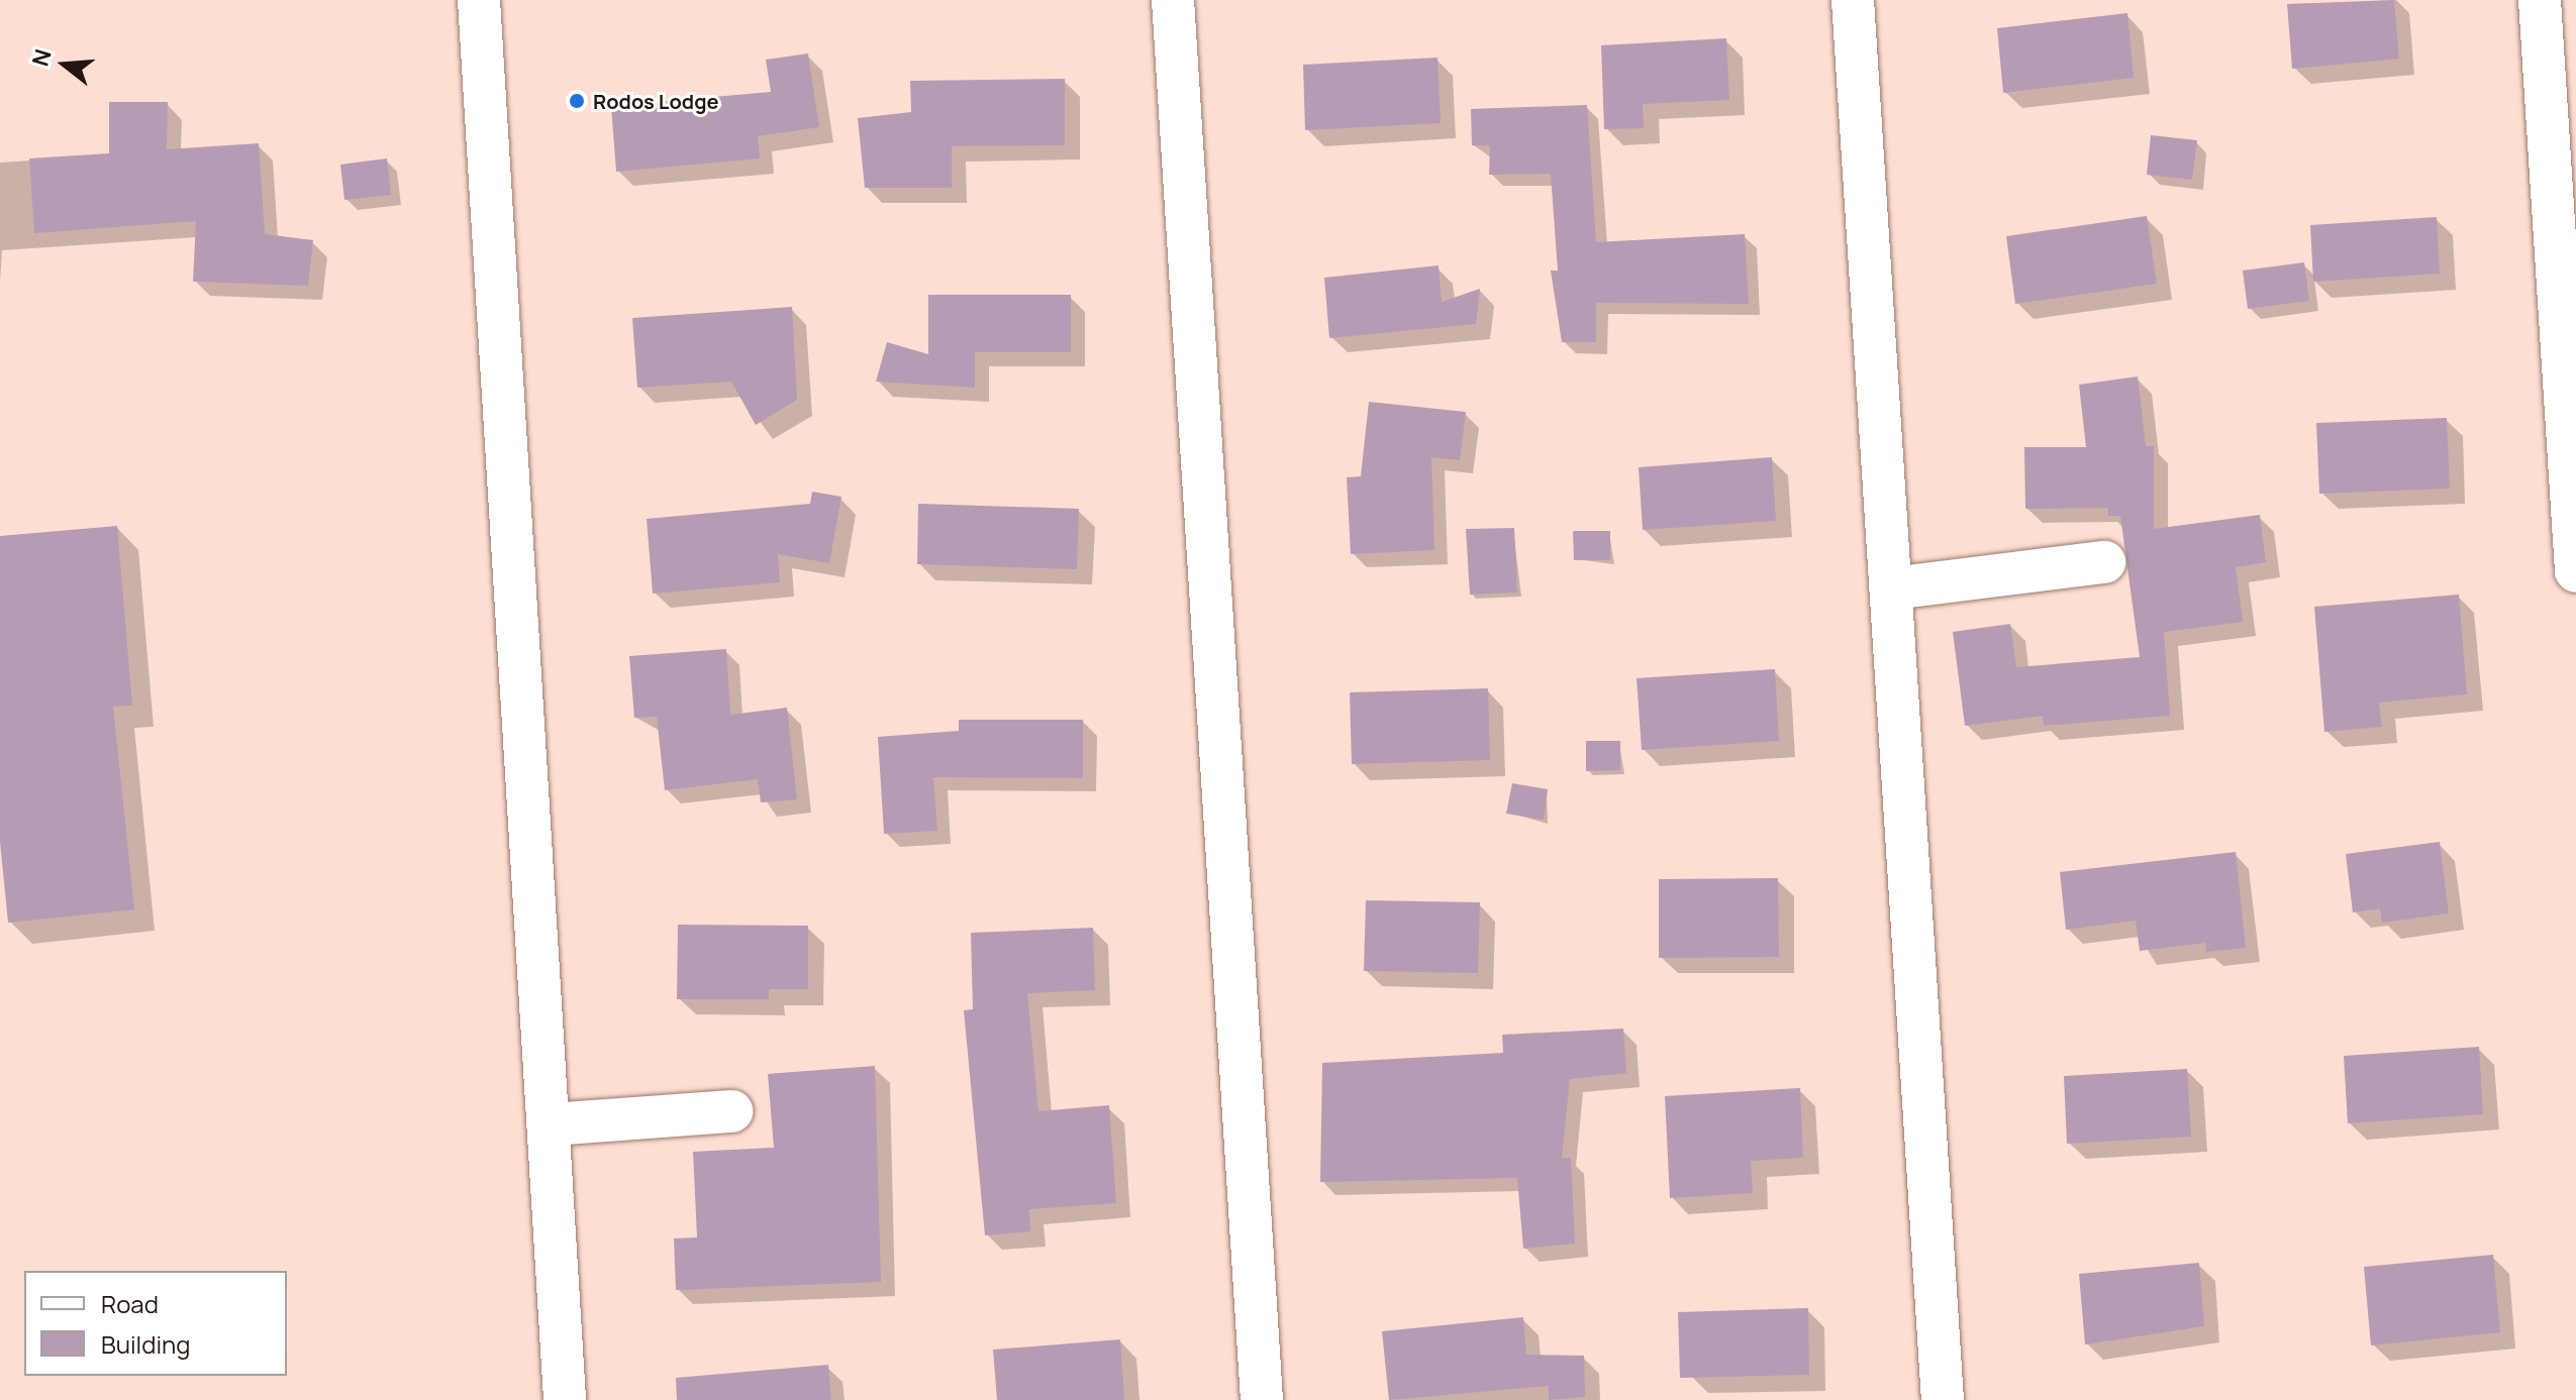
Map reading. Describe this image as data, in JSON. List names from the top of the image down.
{
  "places": ["Rodos Lodge"],
  "legend": ["Road", "Building"],
  "north": "left"
}
